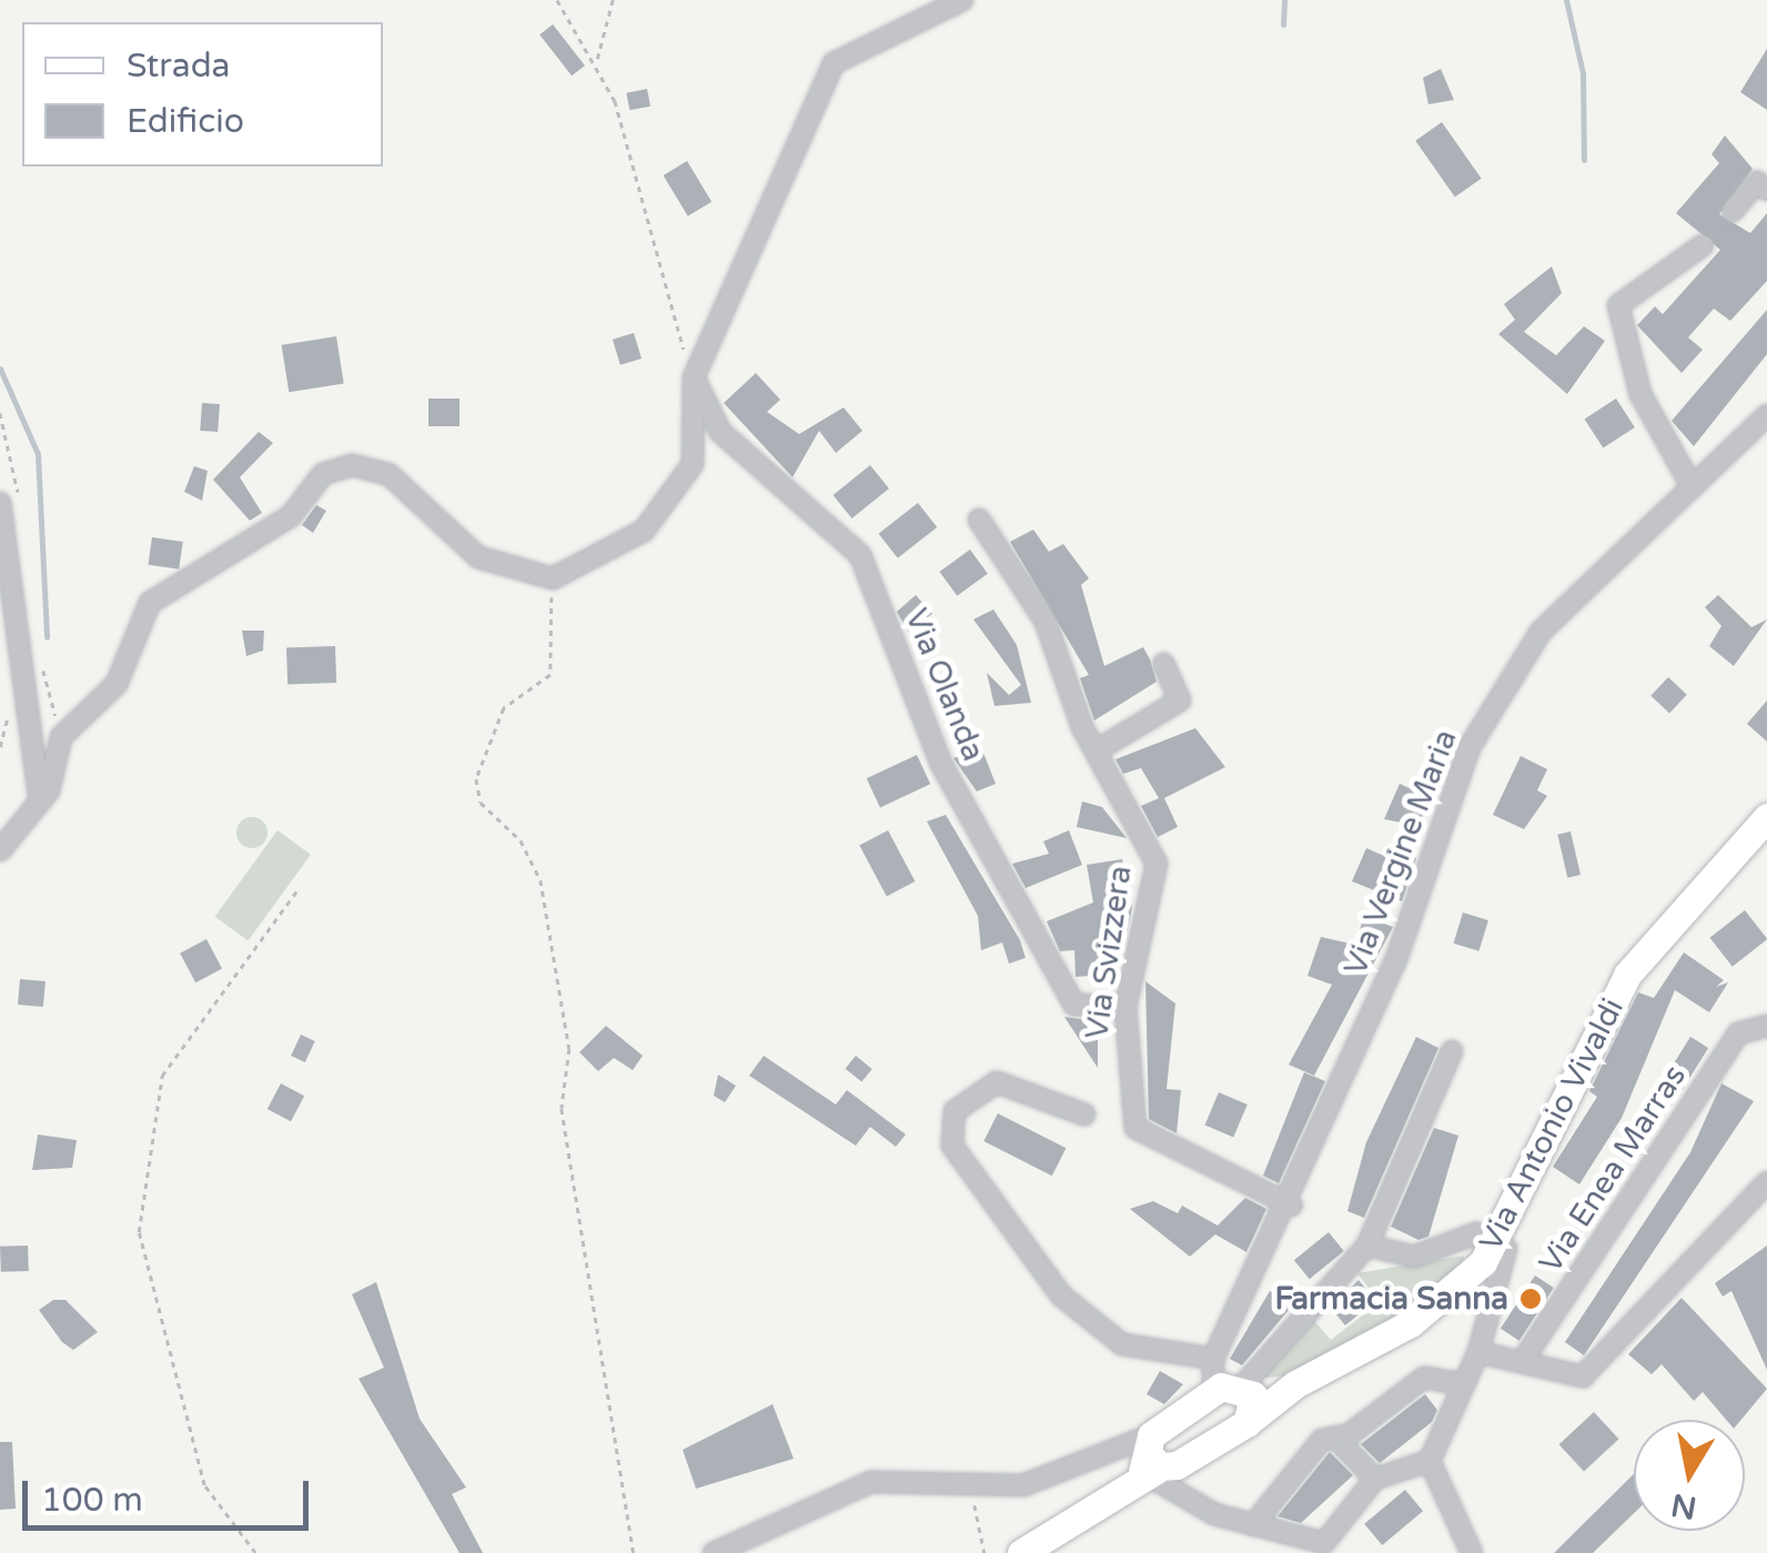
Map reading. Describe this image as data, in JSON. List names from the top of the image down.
{
  "streets": {
    "main road": ["Via Antonio Vivaldi"],
    "street": [
      "Via Olanda",
      "Via Vergine Maria",
      "Via Svizzera",
      "Via Enea Marras"
    ]
  },
  "crossings": [
    ["Via Olanda", "Via Svizzera"],
    ["Via Vergine Maria", "Via Svizzera"],
    ["Via Vergine Maria", "Via Antonio Vivaldi"]
  ],
  "places": ["Farmacia Sanna"],
  "legend": ["Strada", "Edificio"],
  "scale_bar": "100 m",
  "north": "bottom"
}
